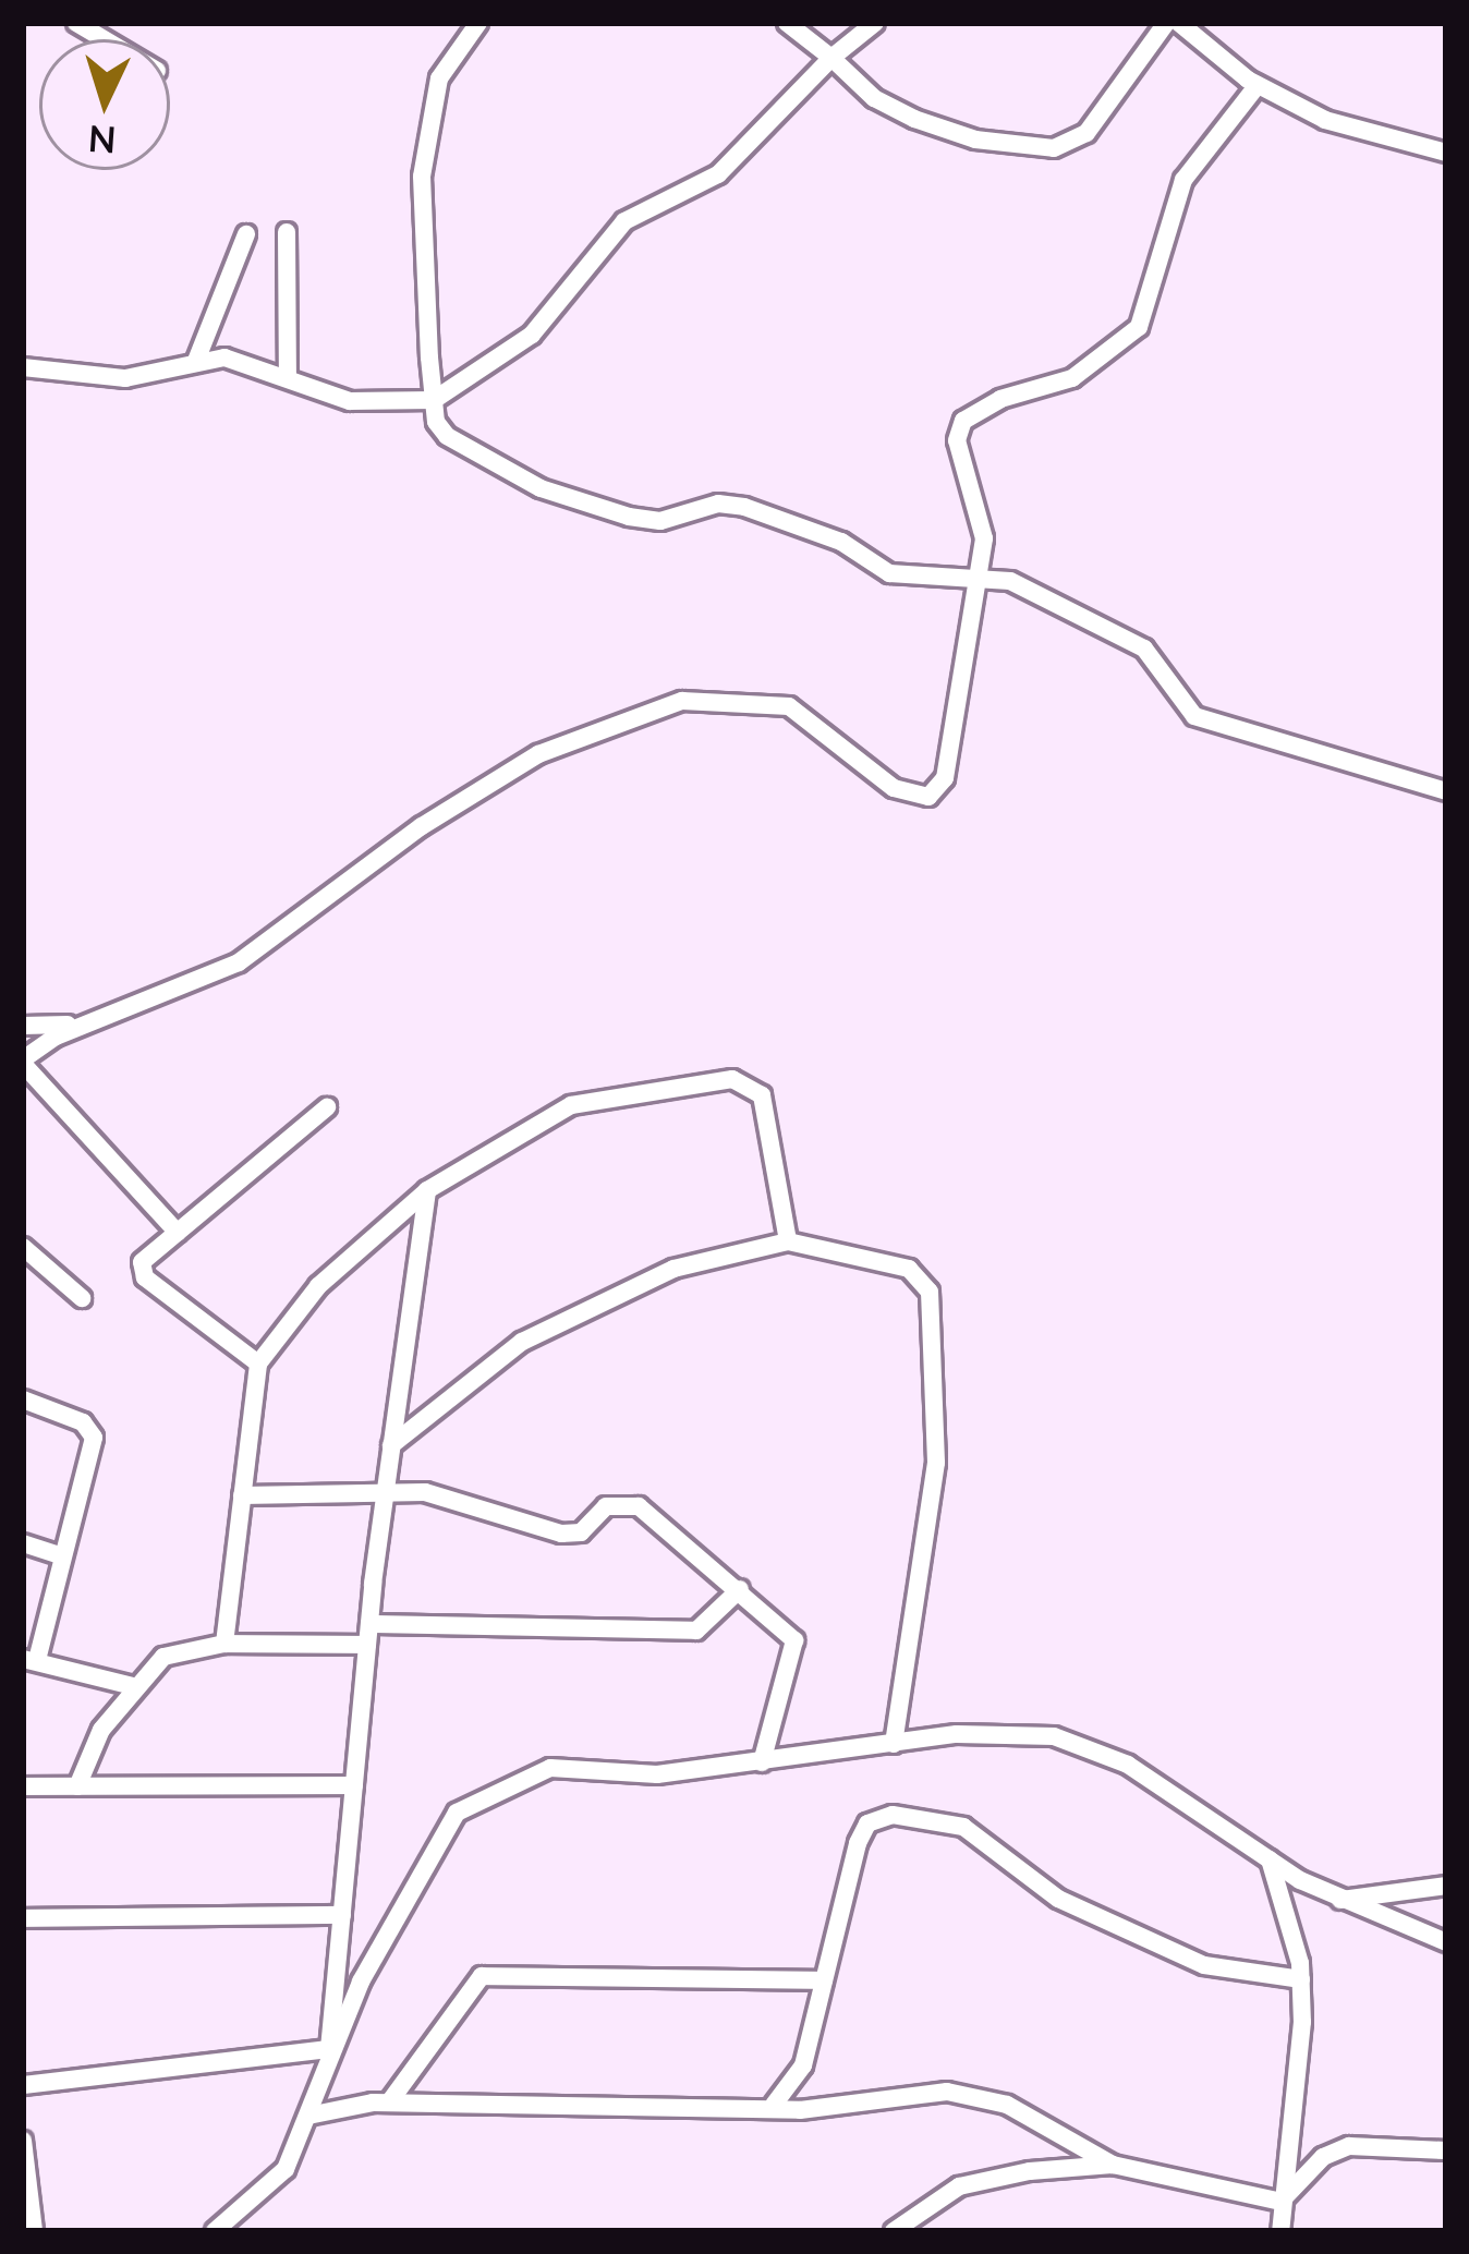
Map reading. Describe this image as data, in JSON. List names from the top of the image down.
{
  "north": "bottom"
}
